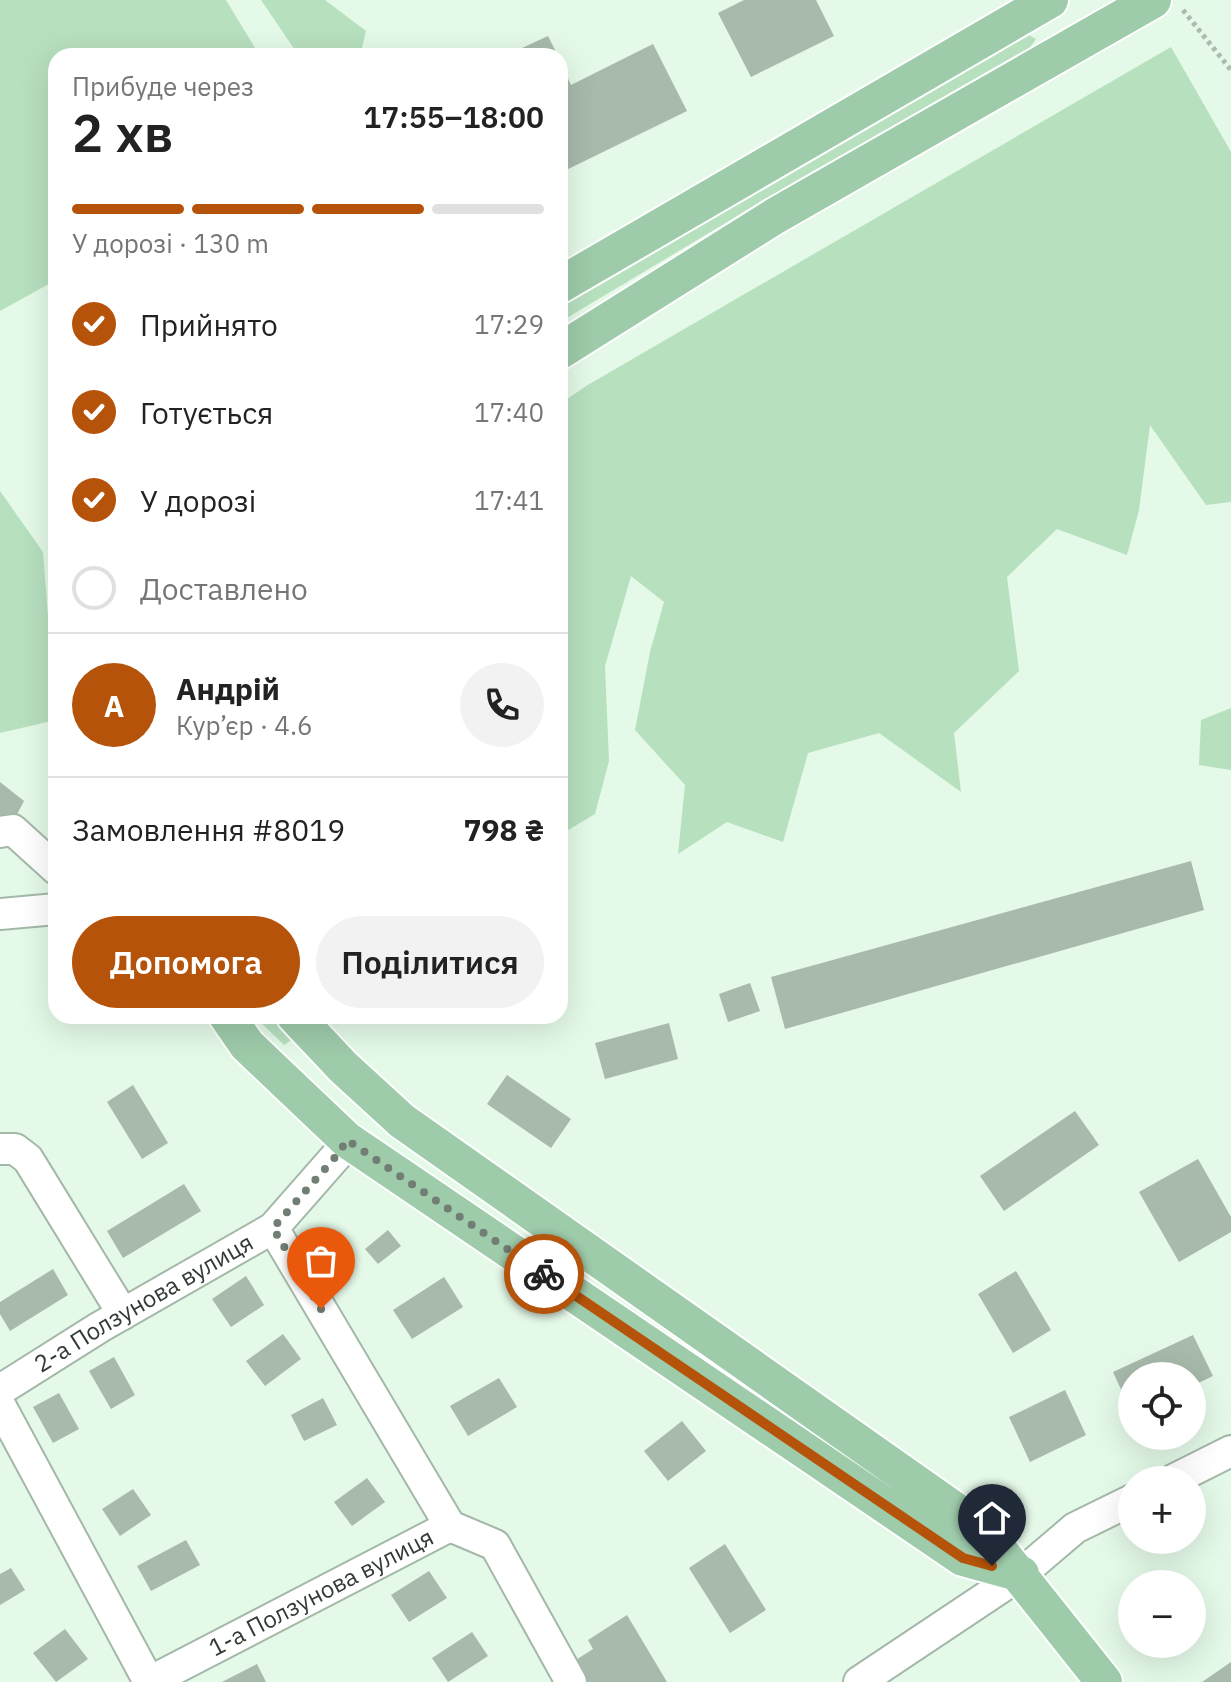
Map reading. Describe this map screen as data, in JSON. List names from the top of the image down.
{
  "streets": {
    "street": ["2-а Ползунова вулиця", "1-а Ползунова вулиця"]
  },
  "page": {
    "heading": ["2 хв", "Прибуде через", "17:55–18:00"],
    "panel": [
      "Андрій",
      "Кур’єр · 4.6",
      "Замовлення #8019",
      "798 ₴"
    ],
    "bar": "У дорозі · 130 m",
    "list": [
      ["Прийнято", "17:29"],
      ["Готується", "17:40"],
      ["У дорозі", "17:41"],
      "Доставлено"
    ],
    "round": "А",
    "buttons": ["Допомога", "Поділитися"],
    "map_buttons": ["+", "−"]
  }
}
